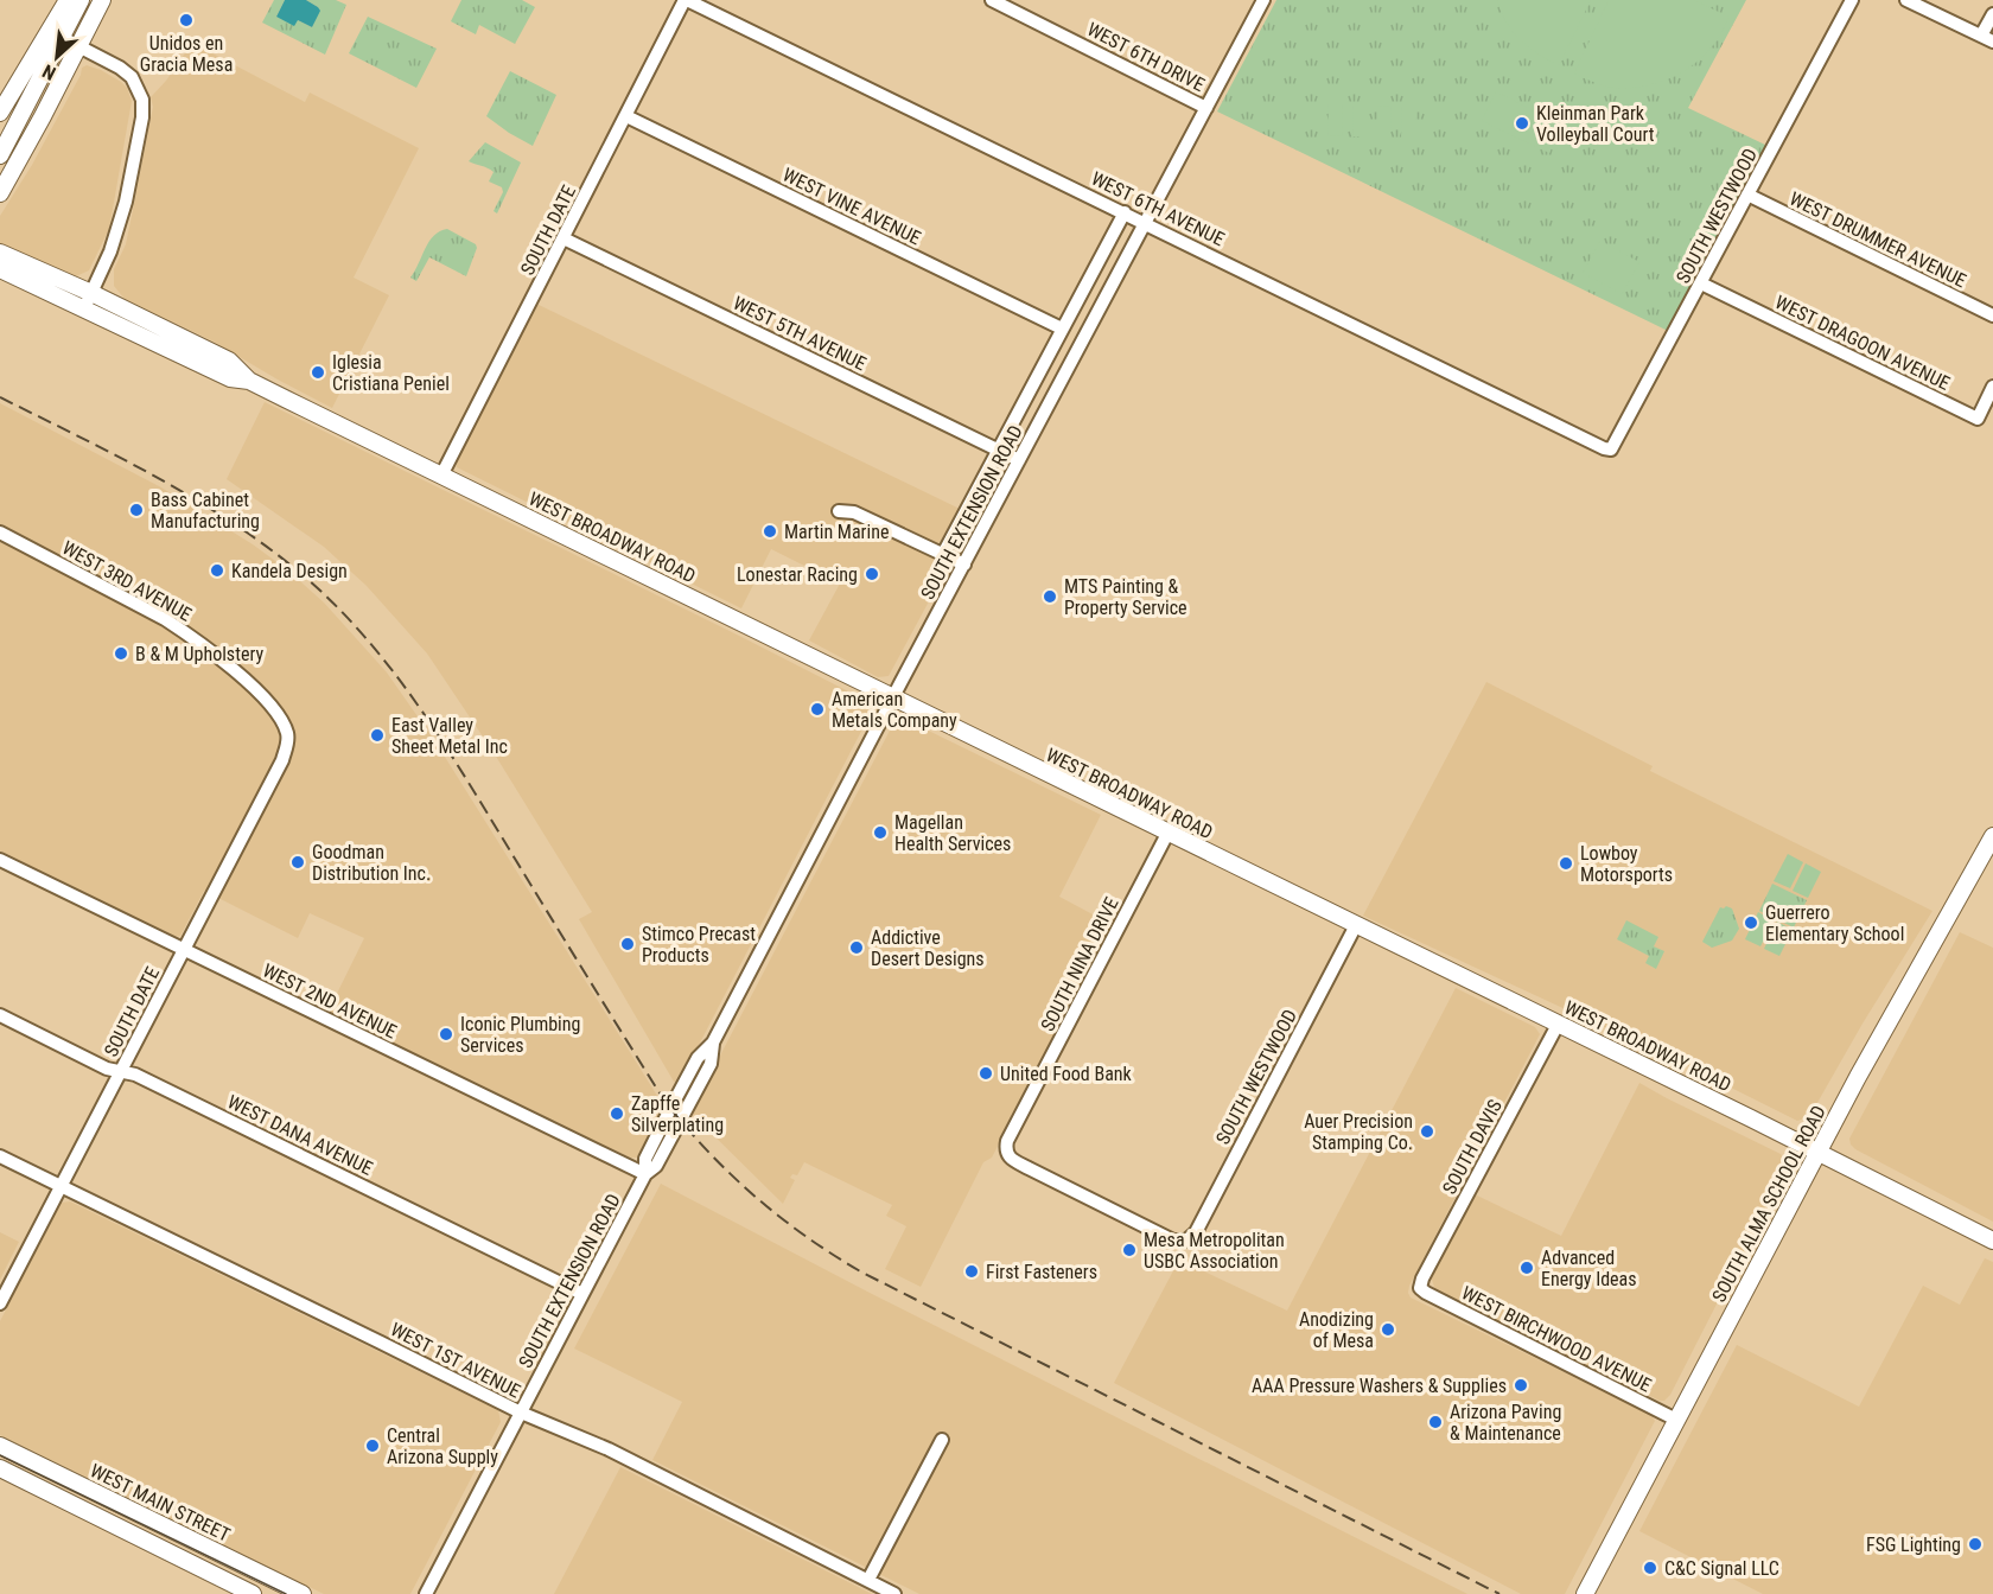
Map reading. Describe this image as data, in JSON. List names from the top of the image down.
{
  "streets": {
    "main road": ["WEST BROADWAY ROAD", "SOUTH ALMA SCHOOL ROAD", "WEST MAIN STREET"],
    "street": [
      "WEST 6TH DRIVE",
      "WEST VINE AVENUE",
      "WEST 6TH AVENUE",
      "SOUTH WESTWOOD",
      "SOUTH DATE",
      "WEST DRUMMER AVENUE",
      "WEST 5TH AVENUE",
      "WEST DRAGOON AVENUE",
      "SOUTH EXTENSION ROAD",
      "WEST 3RD AVENUE",
      "SOUTH NINA DRIVE",
      "WEST 2ND AVENUE",
      "WEST DANA AVENUE",
      "SOUTH DAVIS",
      "WEST BIRCHWOOD AVENUE",
      "WEST 1ST AVENUE"
    ]
  },
  "crossings": [
    ["WEST 6TH DRIVE", "SOUTH EXTENSION ROAD"],
    ["WEST VINE AVENUE", "SOUTH DATE"],
    ["WEST VINE AVENUE", "SOUTH EXTENSION ROAD"],
    ["WEST 6TH AVENUE", "SOUTH WESTWOOD"],
    ["WEST 6TH AVENUE", "SOUTH DATE"],
    ["WEST 6TH AVENUE", "SOUTH EXTENSION ROAD"],
    ["SOUTH WESTWOOD", "WEST DRUMMER AVENUE"],
    ["SOUTH WESTWOOD", "WEST DRAGOON AVENUE"],
    ["SOUTH WESTWOOD", "WEST BROADWAY ROAD"],
    ["SOUTH WESTWOOD", "SOUTH NINA DRIVE"],
    ["SOUTH DATE", "WEST 5TH AVENUE"],
    ["SOUTH DATE", "WEST BROADWAY ROAD"],
    ["SOUTH DATE", "WEST 3RD AVENUE"],
    ["SOUTH DATE", "WEST 2ND AVENUE"],
    ["SOUTH DATE", "WEST DANA AVENUE"],
    ["SOUTH DATE", "WEST 1ST AVENUE"],
    ["WEST 5TH AVENUE", "SOUTH EXTENSION ROAD"],
    ["SOUTH EXTENSION ROAD", "WEST BROADWAY ROAD"],
    ["SOUTH EXTENSION ROAD", "WEST 2ND AVENUE"],
    ["SOUTH EXTENSION ROAD", "WEST DANA AVENUE"],
    ["SOUTH EXTENSION ROAD", "WEST 1ST AVENUE"],
    ["WEST BROADWAY ROAD", "SOUTH NINA DRIVE"],
    ["WEST BROADWAY ROAD", "SOUTH DAVIS"],
    ["WEST BROADWAY ROAD", "SOUTH ALMA SCHOOL ROAD"],
    ["SOUTH DAVIS", "WEST BIRCHWOOD AVENUE"],
    ["SOUTH ALMA SCHOOL ROAD", "WEST BIRCHWOOD AVENUE"]
  ],
  "places": [
    "Unidos en Gracia Mesa",
    "Kleinman Park Volleyball Court",
    "Iglesia Cristiana Peniel",
    "Bass Cabinet Manufacturing",
    "Martin Marine",
    "Kandela Design",
    "Lonestar Racing",
    "MTS Painting & Property Service",
    "B & M Upholstery",
    "American Metals Company",
    "East Valley Sheet Metal Inc",
    "Magellan Health Services",
    "Goodman Distribution Inc.",
    "Lowboy Motorsports",
    "Guerrero Elementary School",
    "Stimco Precast Products",
    "Addictive Desert Designs",
    "Iconic Plumbing Services",
    "United Food Bank",
    "Zapffe Silverplating",
    "Auer Precision Stamping Co.",
    "Mesa Metropolitan USBC Association",
    "Advanced Energy Ideas",
    "First Fasteners",
    "Anodizing of Mesa",
    "AAA Pressure Washers & Supplies",
    "Arizona Paving & Maintenance",
    "Central Arizona Supply",
    "FSG Lighting",
    "C&C Signal LLC"
  ],
  "north": "bottom left"
}
